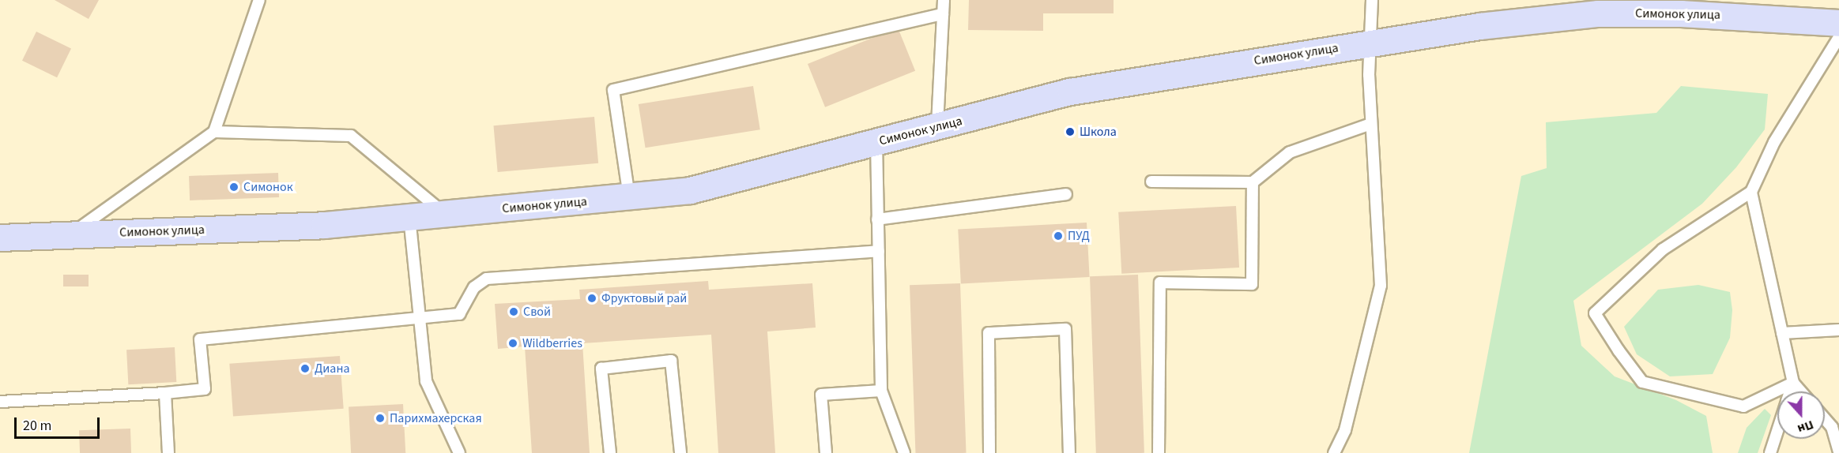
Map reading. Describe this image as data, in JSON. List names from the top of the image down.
{
  "streets": {
    "street": ["Симонок улица"]
  },
  "places": [
    "Школа",
    "Симонок",
    "ПУД",
    "Фруктовый рай",
    "Свой",
    "Wildberries",
    "Диана",
    "Парихмахерская"
  ],
  "scale_bar": "20 m",
  "north": "bottom"
}
